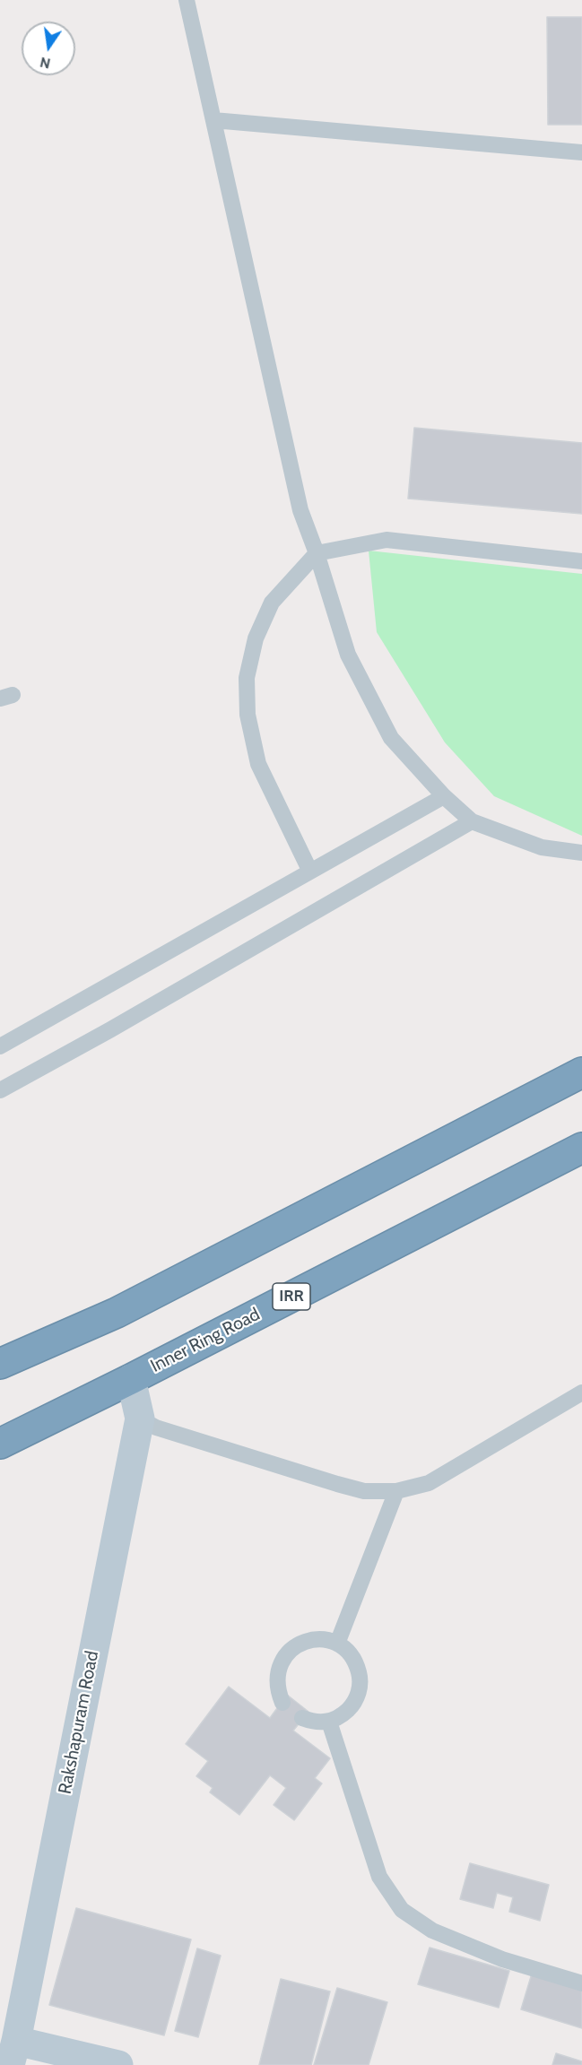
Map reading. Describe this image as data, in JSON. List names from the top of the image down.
{
  "streets": {
    "highway": ["IRR", "Inner Ring Road"],
    "street": ["Rakshapuram Road"]
  },
  "crossings": [
    ["Inner Ring Road", "Rakshapuram Road"]
  ],
  "north": "bottom"
}
